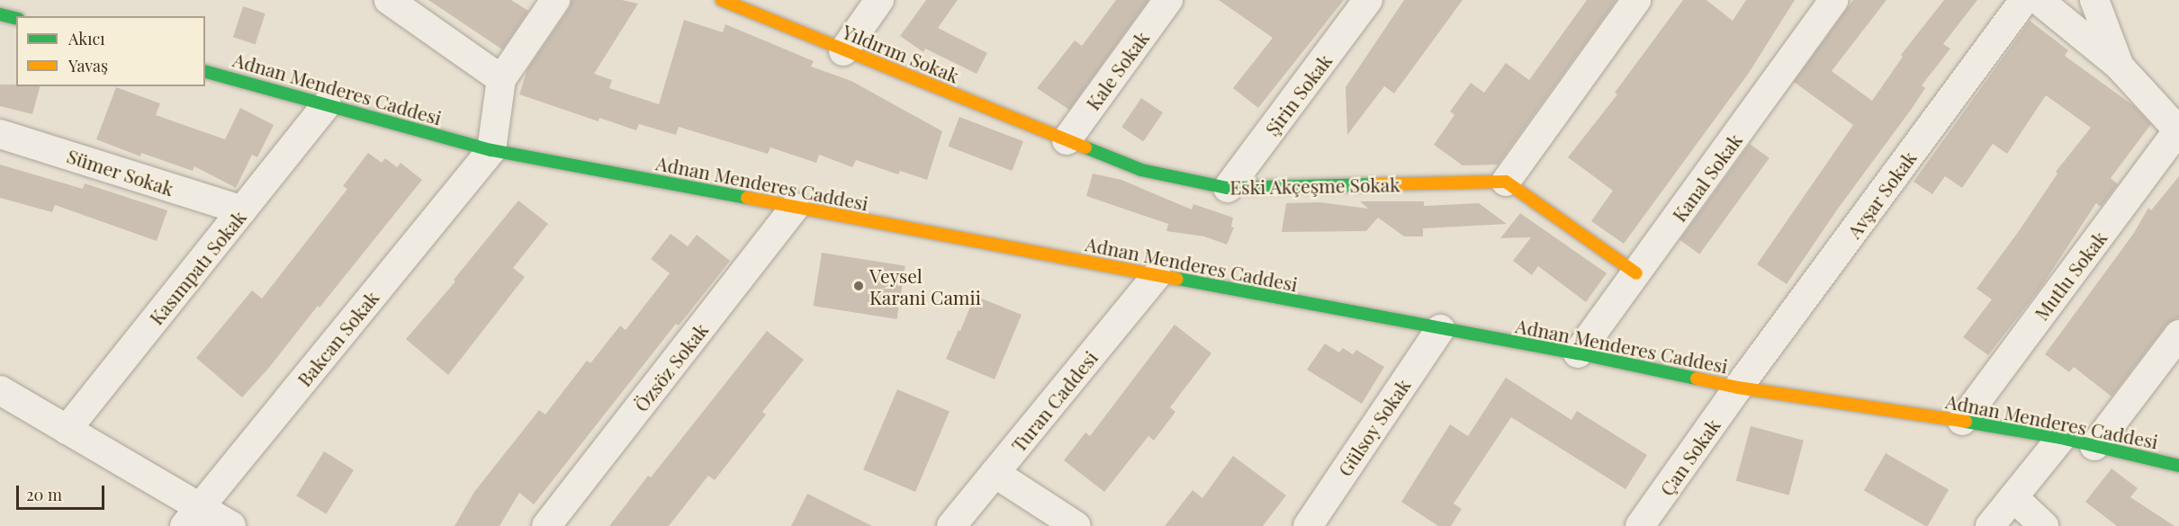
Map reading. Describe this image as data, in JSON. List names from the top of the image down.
{
  "streets": {
    "street": [
      "Yıldırım Sokak",
      "Kale Sokak",
      "Adnan Menderes Caddesi",
      "Şirin Sokak",
      "Sümer Sokak",
      "Kanal Sokak",
      "Eski Akçeşme Sokak",
      "Avşar Sokak",
      "Kasımpatı Sokak",
      "Mutlu Sokak",
      "Bakcan Sokak",
      "Özsöz Sokak",
      "Turan Caddesi",
      "Gülsoy Sokak",
      "Çan Sokak"
    ]
  },
  "crossings": [
    ["Yıldırım Sokak", "Kale Sokak"],
    ["Yıldırım Sokak", "Eski Akçeşme Sokak"],
    ["Kale Sokak", "Eski Akçeşme Sokak"],
    ["Adnan Menderes Caddesi", "Kanal Sokak"],
    ["Adnan Menderes Caddesi", "Avşar Sokak"],
    ["Adnan Menderes Caddesi", "Kasımpatı Sokak"],
    ["Adnan Menderes Caddesi", "Mutlu Sokak"],
    ["Adnan Menderes Caddesi", "Bakcan Sokak"],
    ["Adnan Menderes Caddesi", "Özsöz Sokak"],
    ["Adnan Menderes Caddesi", "Turan Caddesi"],
    ["Adnan Menderes Caddesi", "Gülsoy Sokak"],
    ["Adnan Menderes Caddesi", "Çan Sokak"],
    ["Şirin Sokak", "Eski Akçeşme Sokak"],
    ["Sümer Sokak", "Kasımpatı Sokak"],
    ["Avşar Sokak", "Çan Sokak"]
  ],
  "places": ["Veysel Karani Camii"],
  "legend": ["Akıcı", "Yavaş"],
  "scale_bar": "20 m"
}
